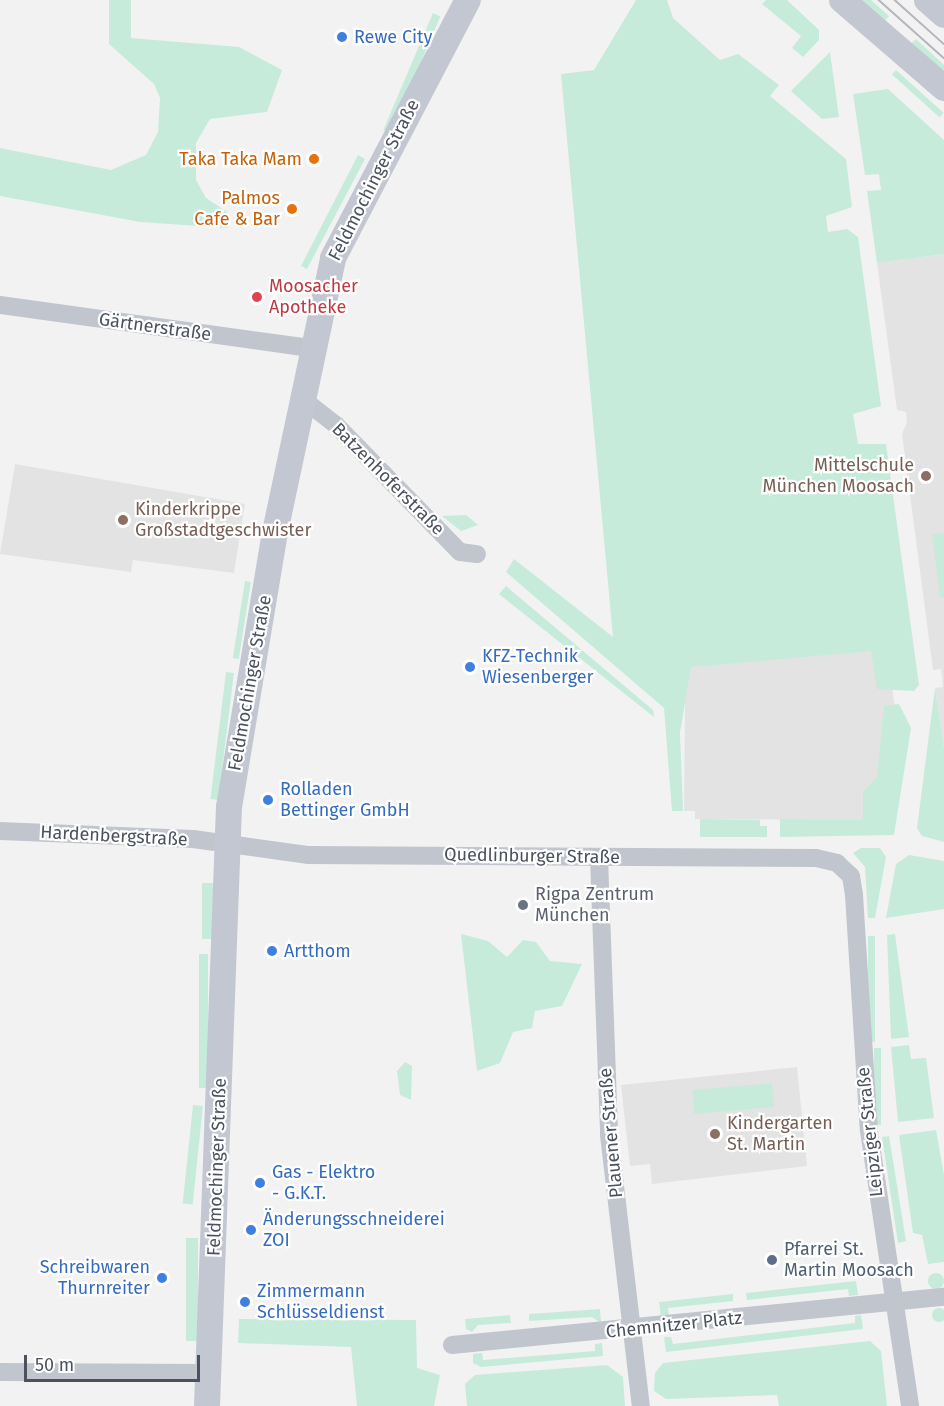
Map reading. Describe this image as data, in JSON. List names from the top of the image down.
{
  "streets": {
    "street": [
      "Feldmochinger Straße",
      "Gärtnerstraße",
      "Batzenhoferstraße",
      "Hardenbergstraße",
      "Quedlinburger Straße",
      "Leipziger Straße",
      "Plauener Straße",
      "Chemnitzer Platz"
    ]
  },
  "crossings": [
    ["Feldmochinger Straße", "Gärtnerstraße"],
    ["Feldmochinger Straße", "Batzenhoferstraße"],
    ["Feldmochinger Straße", "Hardenbergstraße"],
    ["Feldmochinger Straße", "Quedlinburger Straße"],
    ["Hardenbergstraße", "Quedlinburger Straße"],
    ["Quedlinburger Straße", "Leipziger Straße"],
    ["Quedlinburger Straße", "Plauener Straße"],
    ["Leipziger Straße", "Chemnitzer Platz"],
    ["Plauener Straße", "Chemnitzer Platz"]
  ],
  "places": [
    "Rewe City",
    "Taka Taka Mam",
    "Palmos Cafe & Bar",
    "Moosacher Apotheke",
    "Mittelschule München Moosach",
    "Kinderkrippe Großstadtgeschwister",
    "KFZ-Technik Wiesenberger",
    "Rolladen Bettinger GmbH",
    "Rigpa Zentrum München",
    "Artthom",
    "Kindergarten St. Martin",
    "Gas - Elektro - G.K.T.",
    "Änderungsschneiderei ZOI",
    "Pfarrei St. Martin Moosach",
    "Schreibwaren Thurnreiter",
    "Zimmermann Schlüsseldienst"
  ],
  "scale_bar": "50 m"
}
